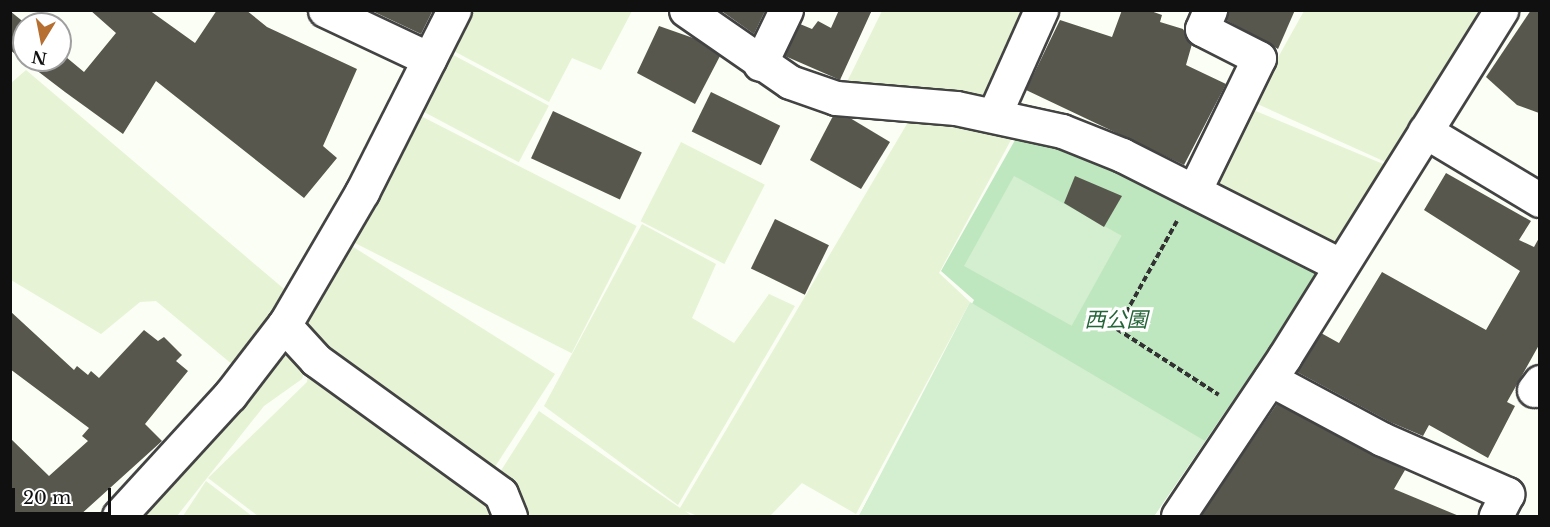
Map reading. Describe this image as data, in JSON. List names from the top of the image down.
{
  "parks": ["西公園"],
  "scale_bar": "20 m",
  "north": "bottom"
}
